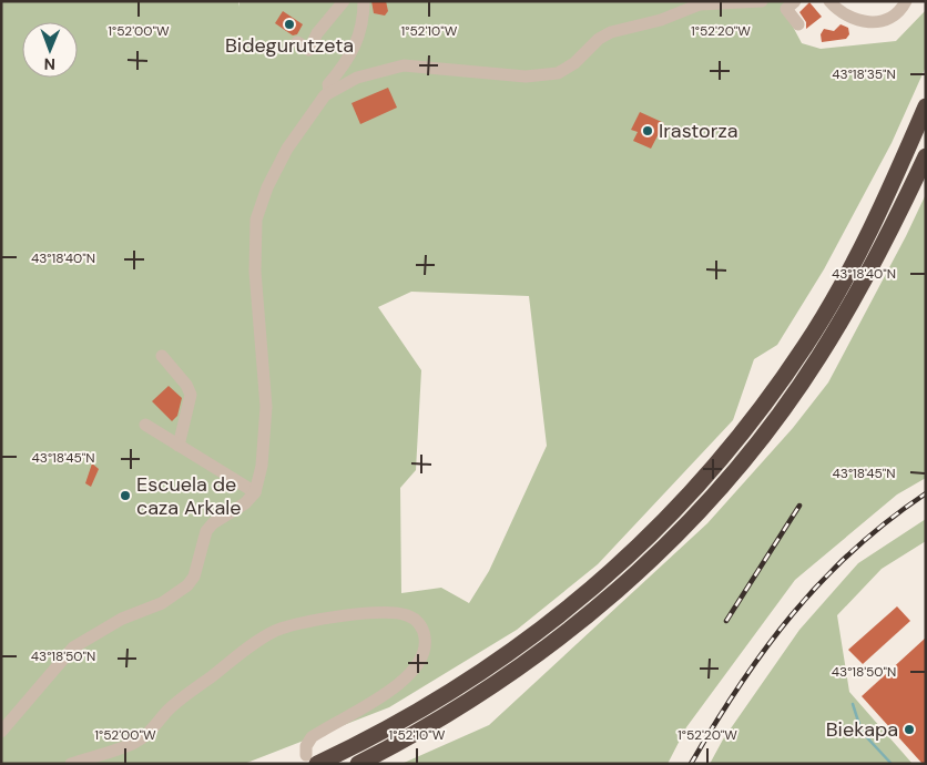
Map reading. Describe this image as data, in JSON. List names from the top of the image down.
{
  "places": [
    "Bidegurutzeta",
    "Irastorza",
    "Escuela de caza Arkale",
    "Biekapa"
  ],
  "north": "bottom",
  "coordinates": [
    "1°52'00\"W",
    "1°52'10\"W",
    "1°52'20\"W",
    "43°18'35\"N",
    "43°18'40\"N",
    "43°18'45\"N",
    "43°18'50\"N"
  ]
}
